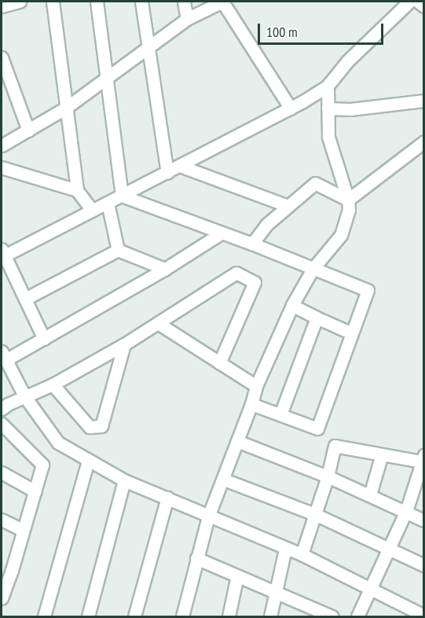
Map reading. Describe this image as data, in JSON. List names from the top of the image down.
{
  "scale_bar": "100 m"
}
